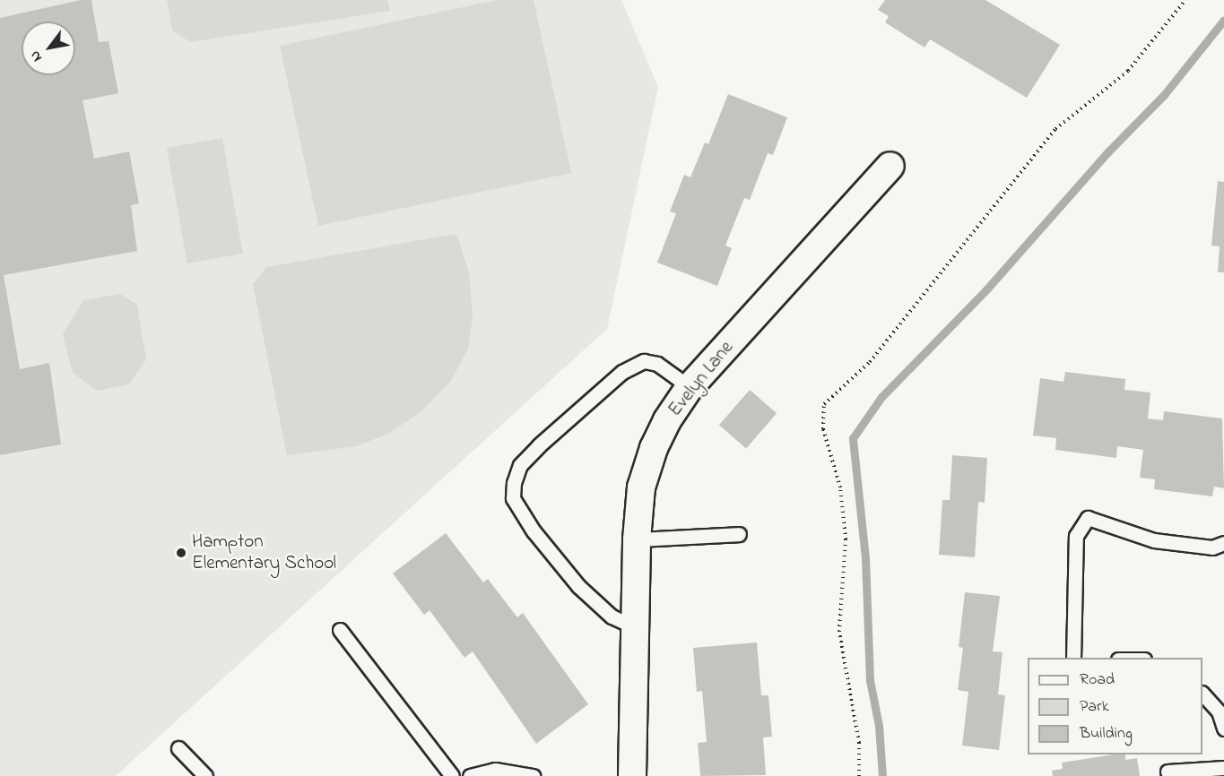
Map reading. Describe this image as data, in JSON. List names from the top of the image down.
{
  "streets": {
    "street": ["Evelyn Lane"]
  },
  "places": ["Hampton Elementary School"],
  "legend": ["Road", "Park", "Building"],
  "north": "bottom left"
}
